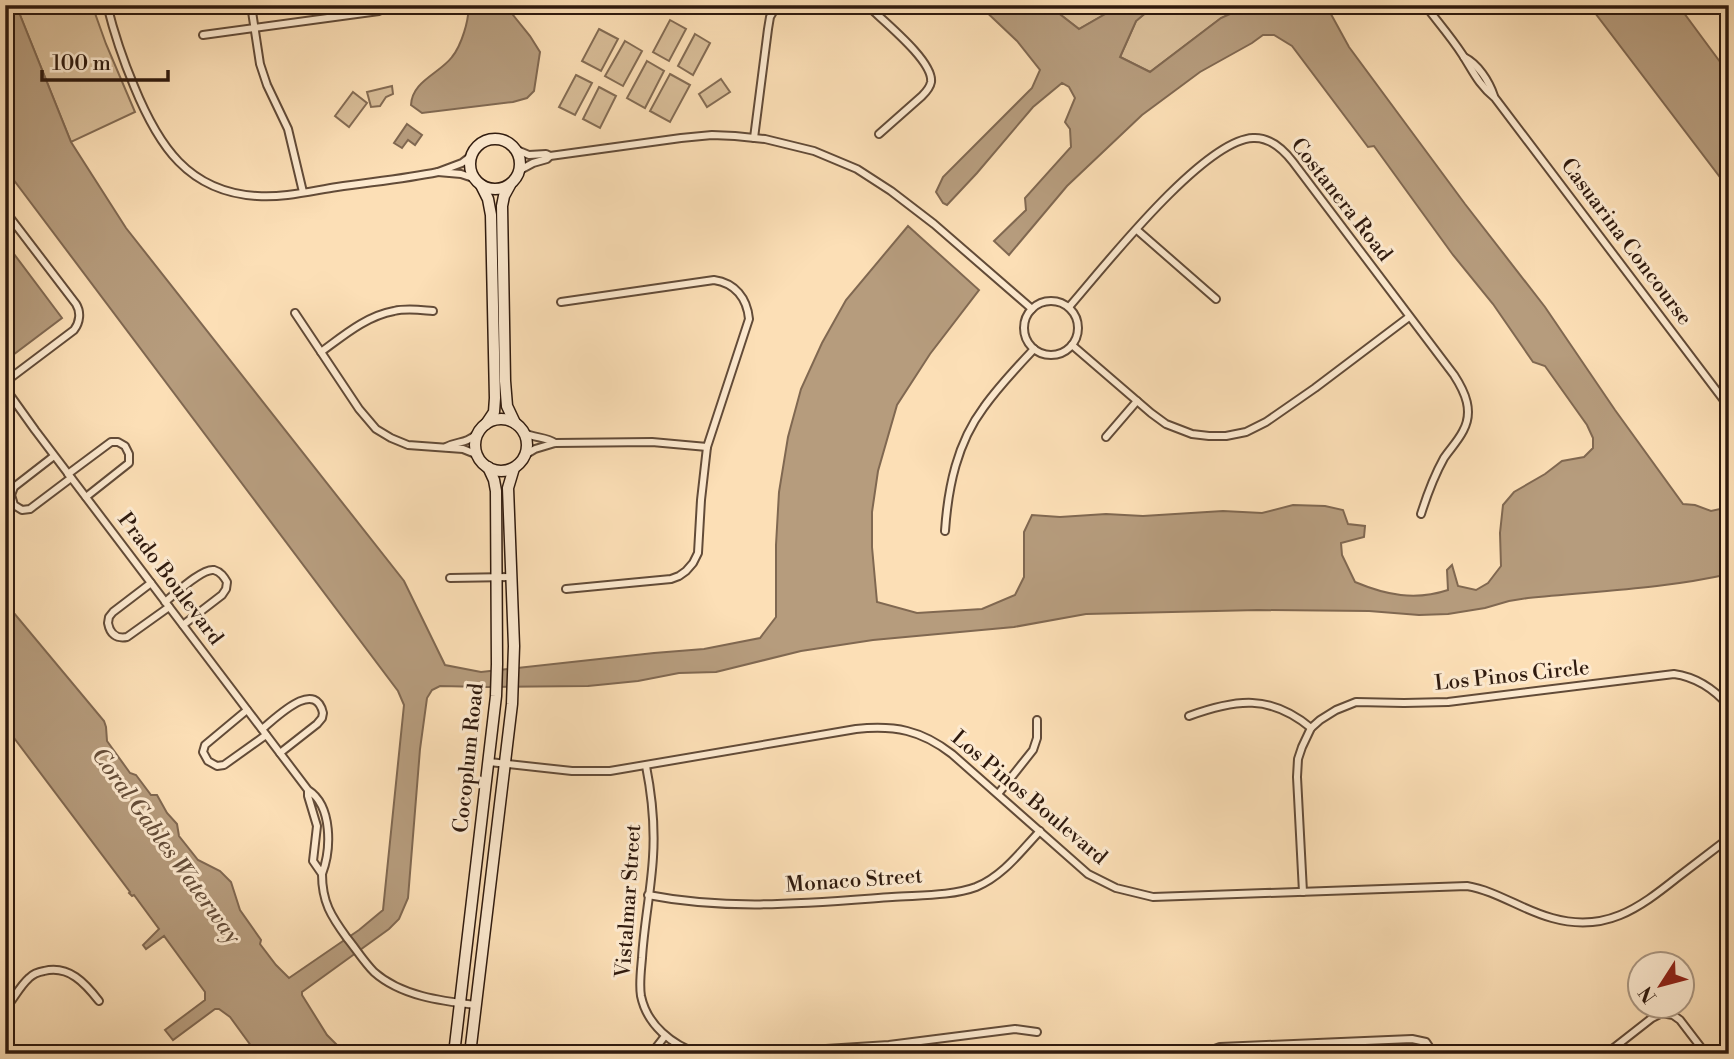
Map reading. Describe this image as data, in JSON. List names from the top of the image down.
{
  "streets": {
    "street": [
      "Costanera Road",
      "Casuarina Concourse",
      "Prado Boulevard",
      "Los Pinos Circle",
      "Cocoplum Road",
      "Los Pinos Boulevard",
      "Monaco Street",
      "Vistalmar Street"
    ]
  },
  "crossings": [
    ["Prado Boulevard", "Cocoplum Road"],
    ["Cocoplum Road", "Los Pinos Boulevard"],
    ["Los Pinos Boulevard", "Monaco Street"],
    ["Los Pinos Boulevard", "Vistalmar Street"],
    ["Monaco Street", "Vistalmar Street"]
  ],
  "water": ["Coral Gables Waterway"],
  "scale_bar": "100 m",
  "north": "bottom left"
}
